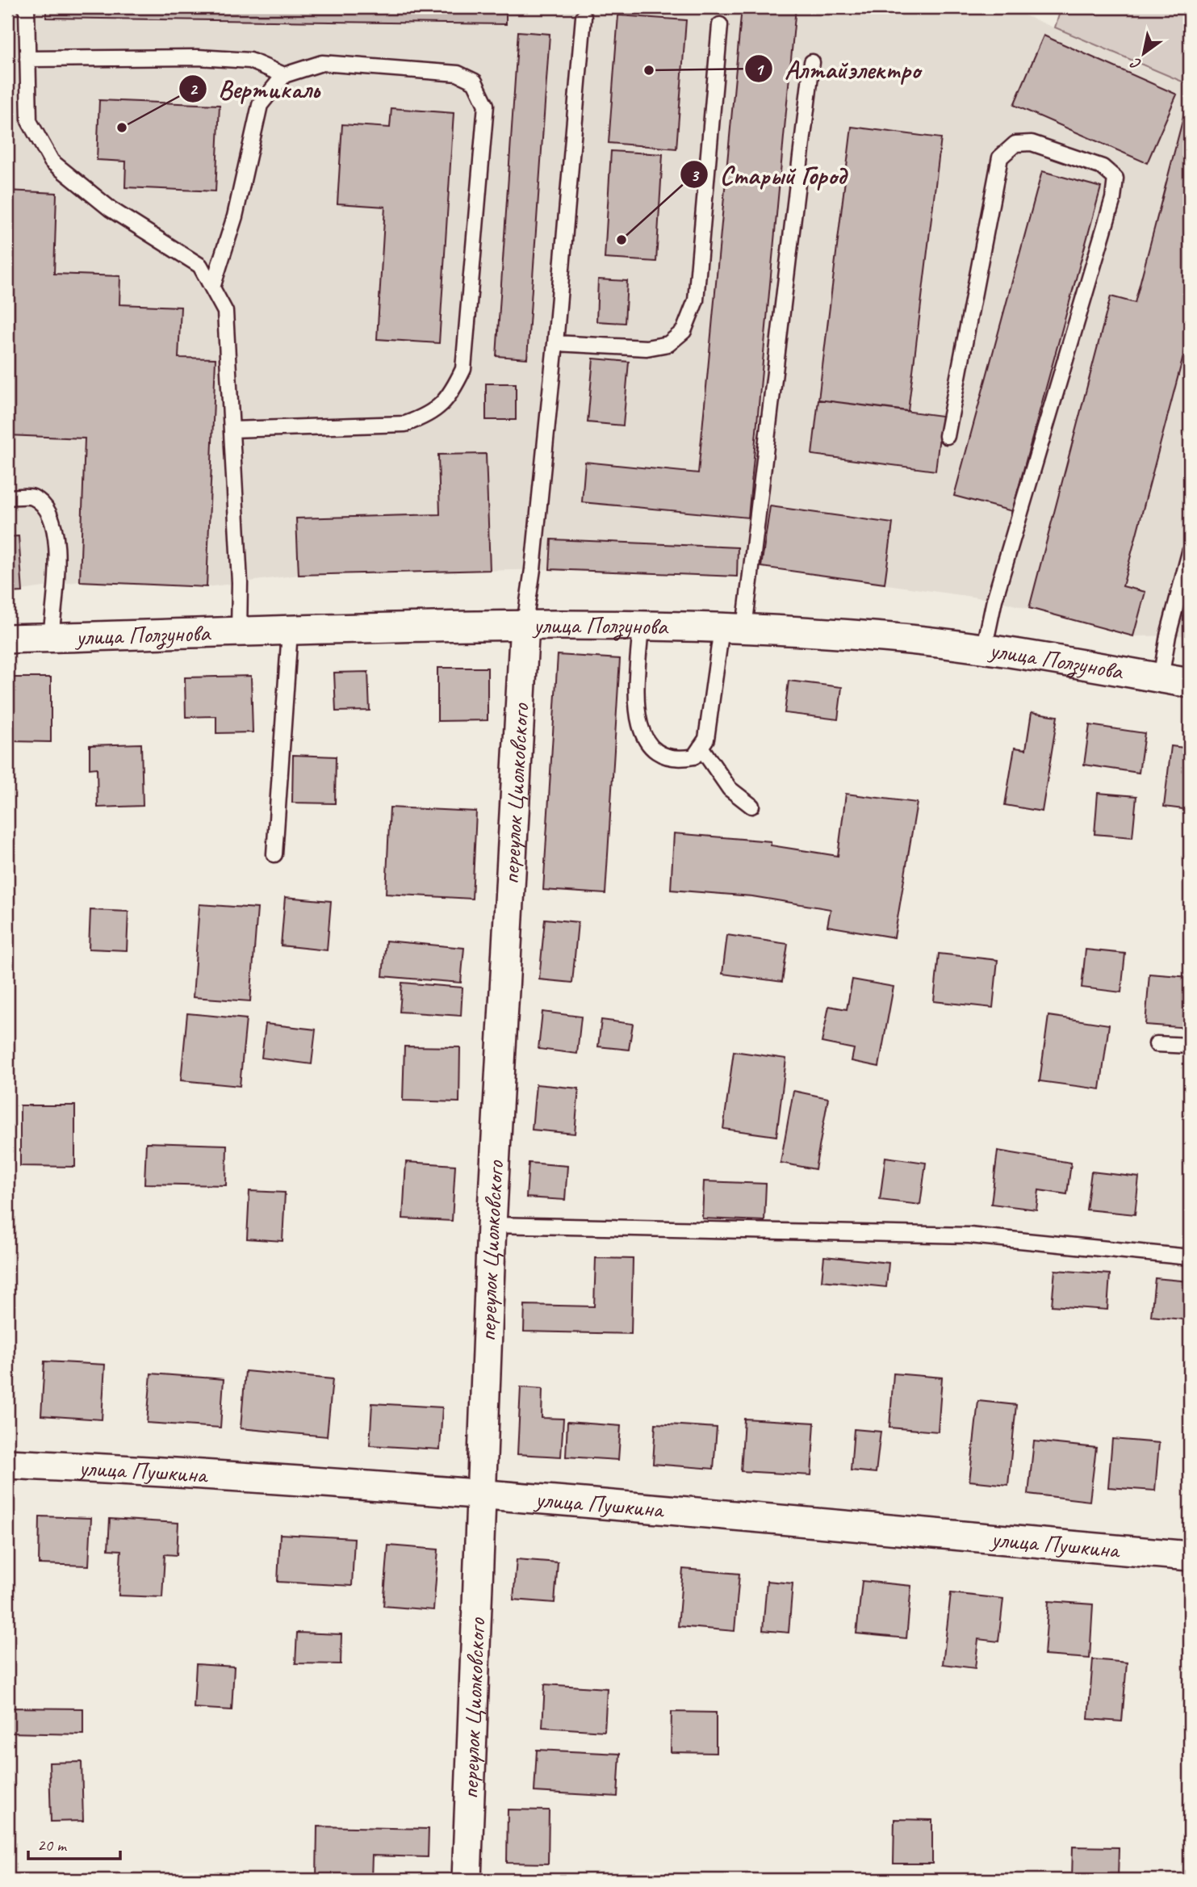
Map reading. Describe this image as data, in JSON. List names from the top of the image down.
{
  "streets": {
    "street": ["улица Ползунова", "переулок Циолковского", "улица Пушкина"]
  },
  "crossings": [
    ["улица Ползунова", "переулок Циолковского"],
    ["переулок Циолковского", "улица Пушкина"]
  ],
  "places": ["Алтайэлектро", "Вертикаль", "Старый Город"],
  "scale_bar": "20 m",
  "north": "bottom left"
}
